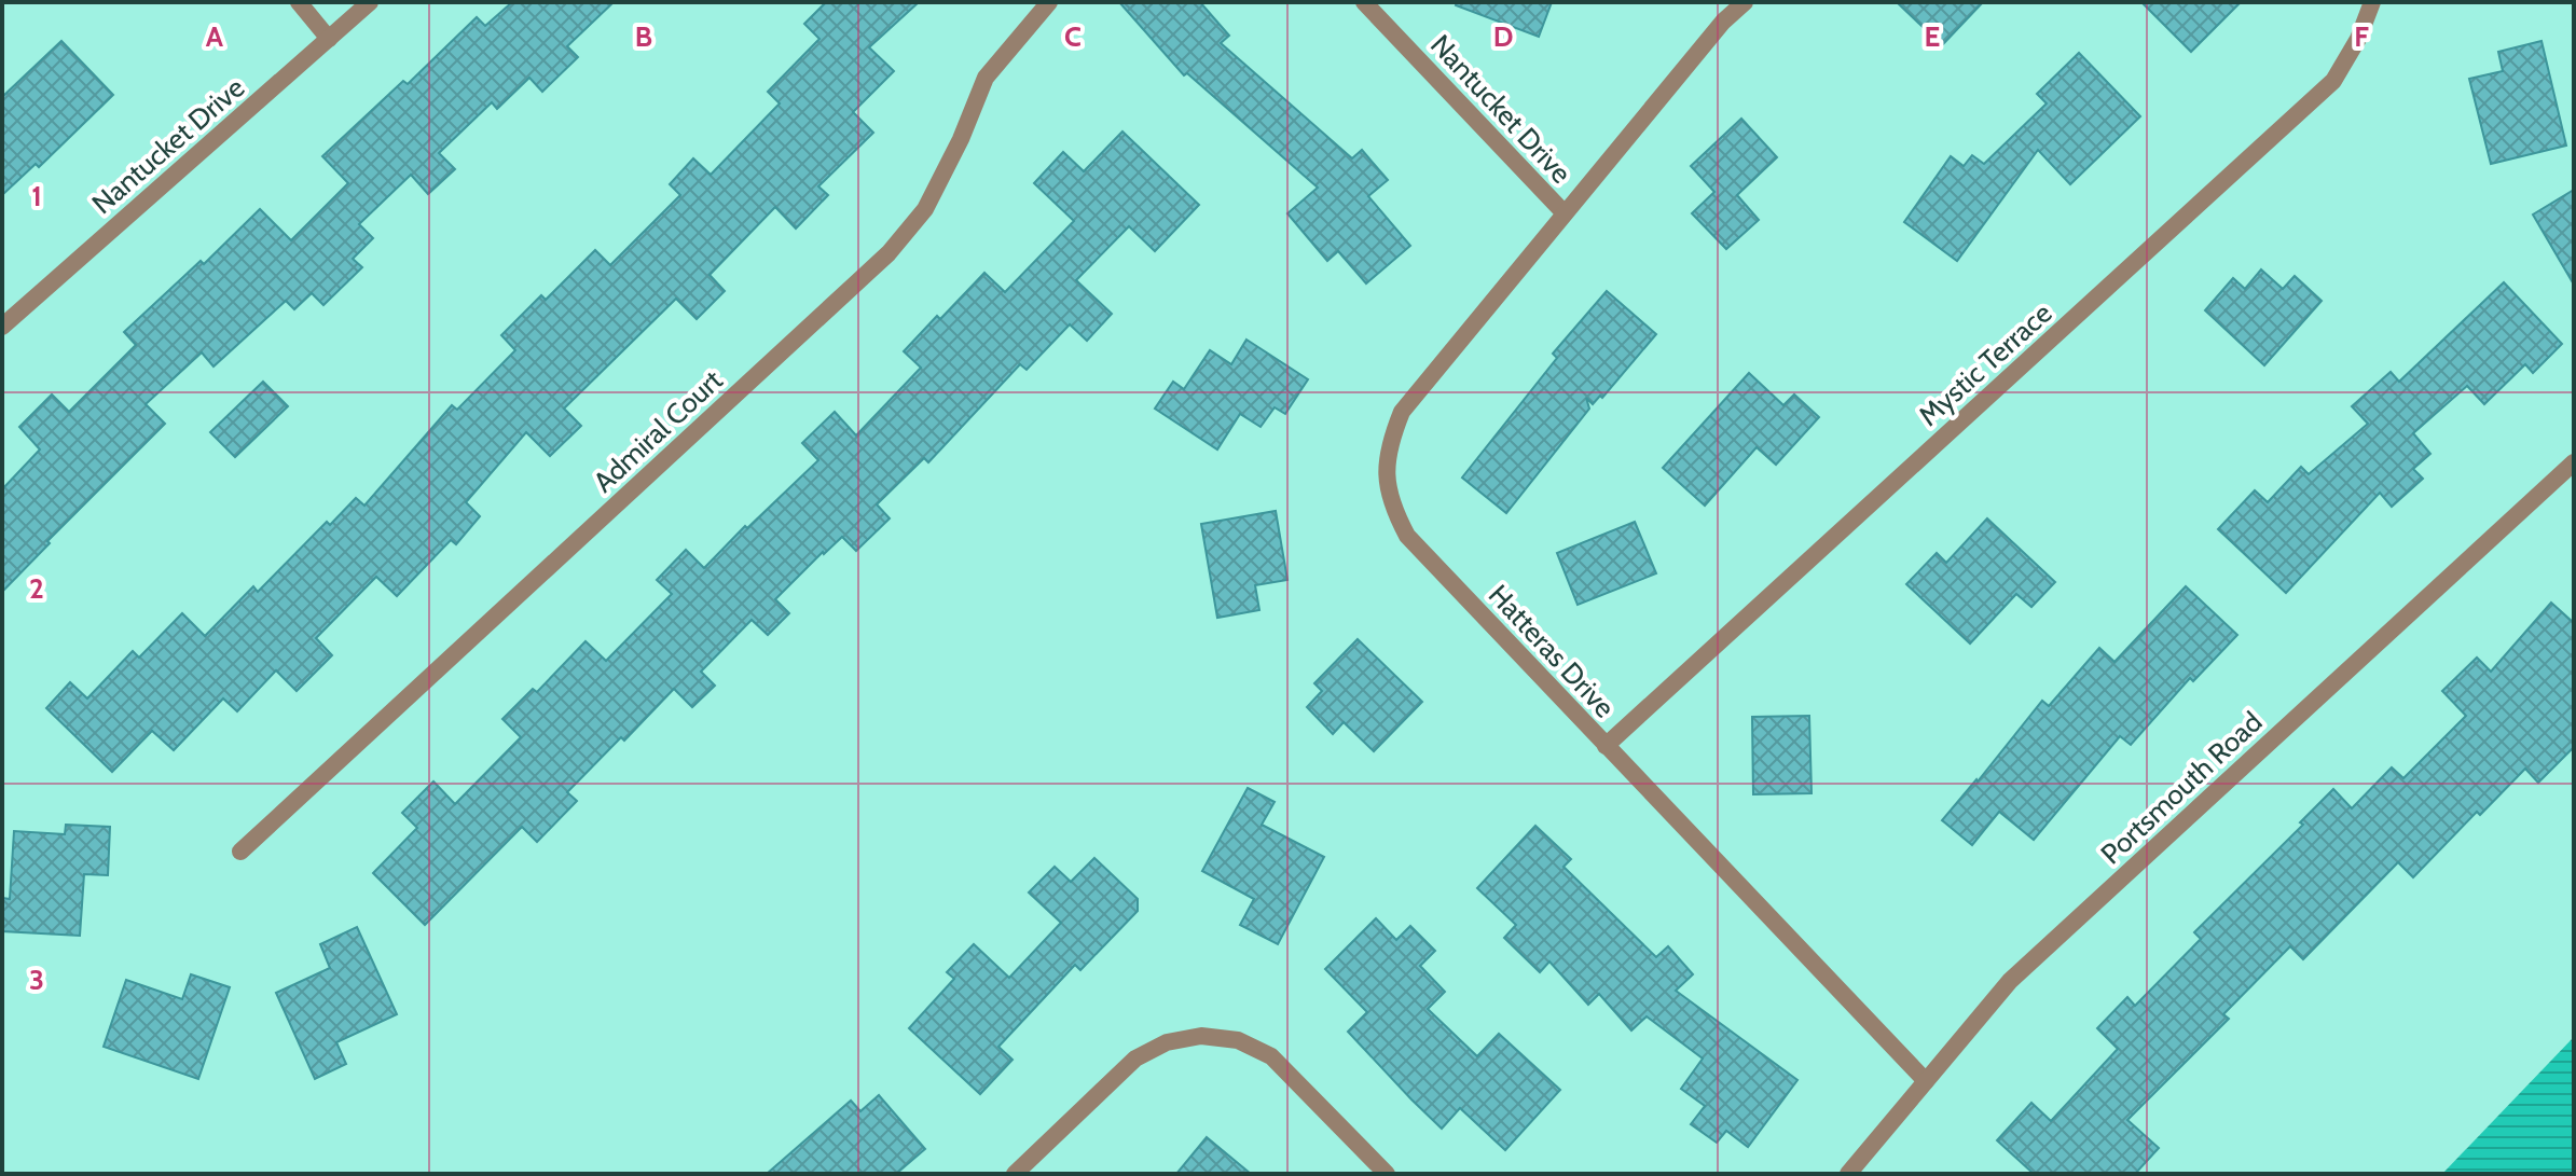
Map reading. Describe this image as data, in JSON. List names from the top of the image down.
{
  "streets": {
    "street": [
      "Nantucket Drive",
      "Mystic Terrace",
      "Admiral Court",
      "Hatteras Drive",
      "Portsmouth Road"
    ]
  },
  "crossings": [
    ["Nantucket Drive", "Hatteras Drive"],
    ["Mystic Terrace", "Hatteras Drive"],
    ["Hatteras Drive", "Portsmouth Road"]
  ],
  "grid": {
    "columns": [
      "A",
      "B",
      "C",
      "D",
      "E",
      "F"
    ],
    "rows": ["1", "2", "3"]
  }
}
